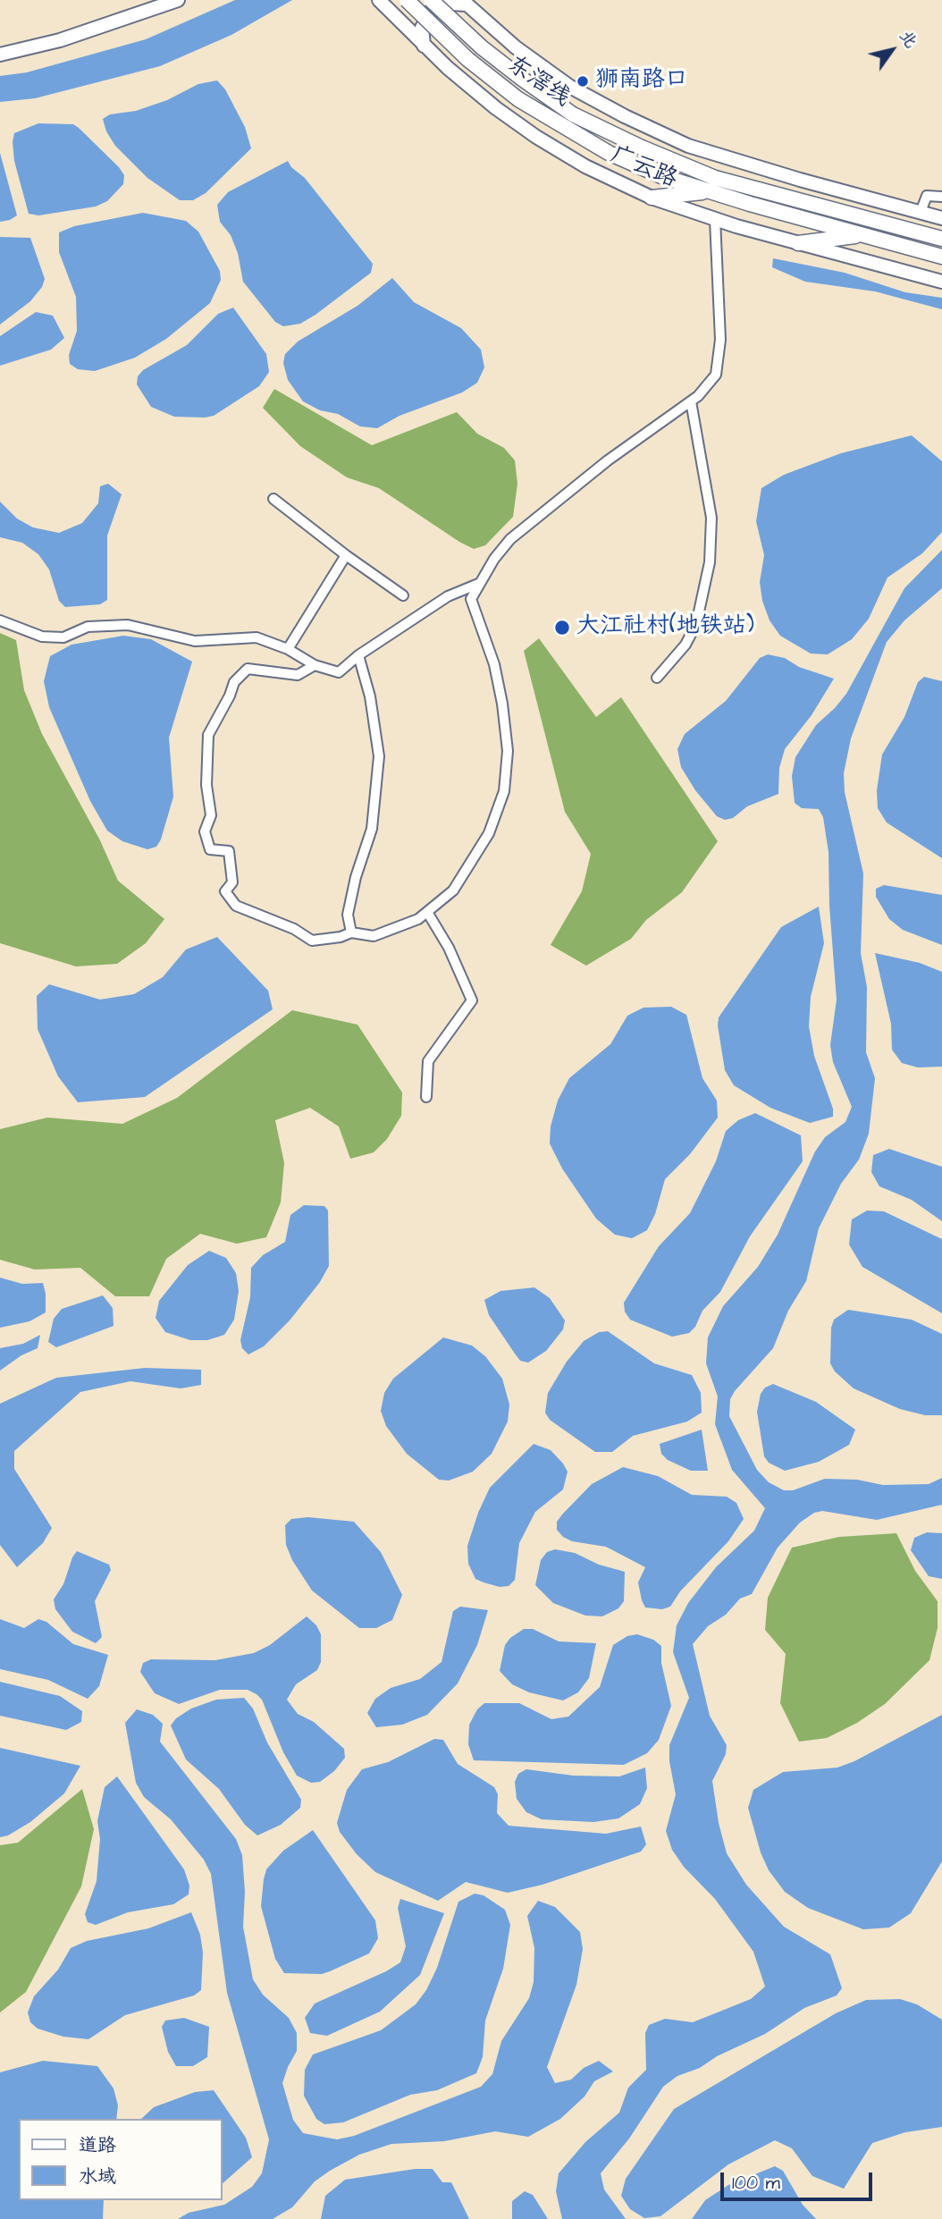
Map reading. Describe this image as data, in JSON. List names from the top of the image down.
{
  "streets": {
    "main road": ["东滘线", "广云路"]
  },
  "crossings": [
    ["东滘线", "广云路"]
  ],
  "places": ["狮南路口", "大江社村(地铁站)"],
  "legend": ["道路", "水域"],
  "scale_bar": "100 m",
  "north": "top right"
}
